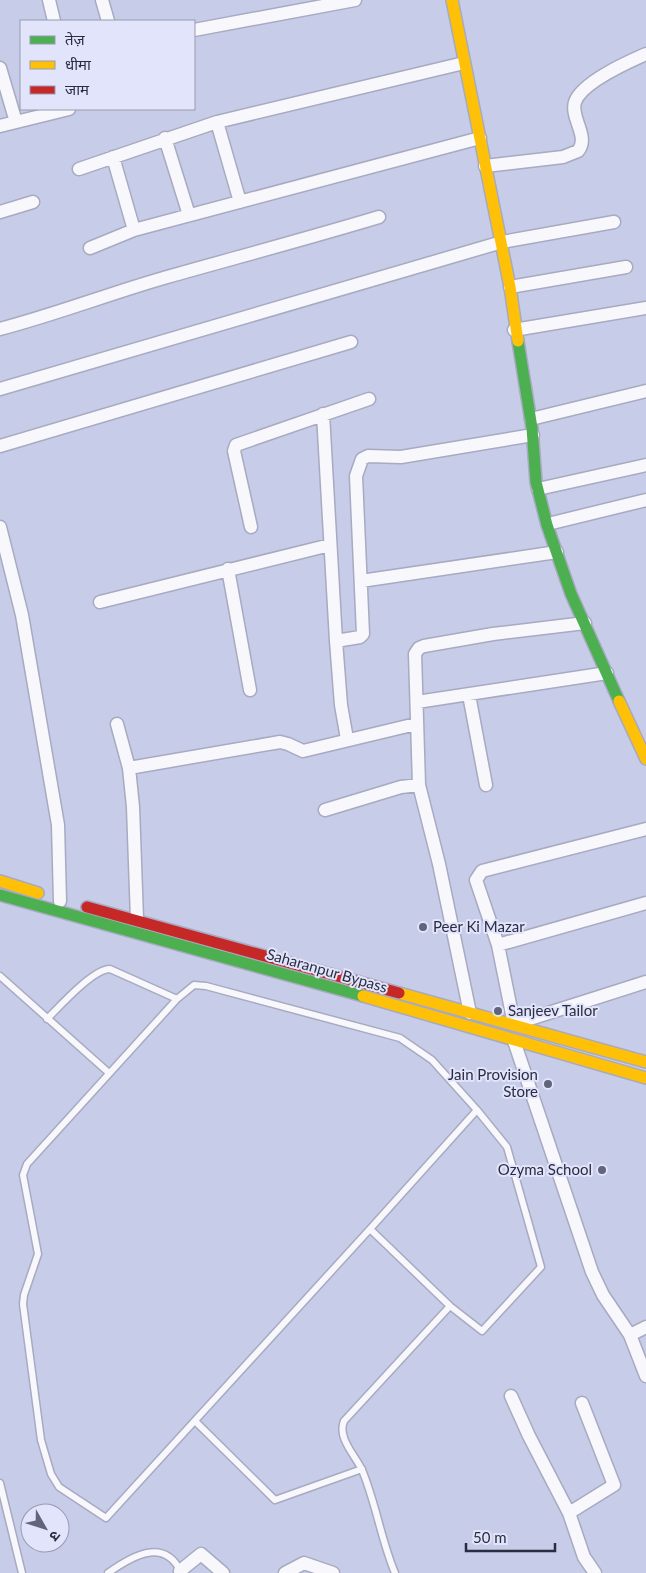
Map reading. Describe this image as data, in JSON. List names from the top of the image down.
{
  "streets": {
    "main road": ["Saharanpur Bypass"]
  },
  "places": [
    "Peer Ki Mazar",
    "Sanjeev Tailor",
    "Jain Provision Store",
    "Ozyma School"
  ],
  "legend": ["तेज़", "धीमा", "जाम"],
  "scale_bar": "50 m",
  "north": "bottom right"
}
